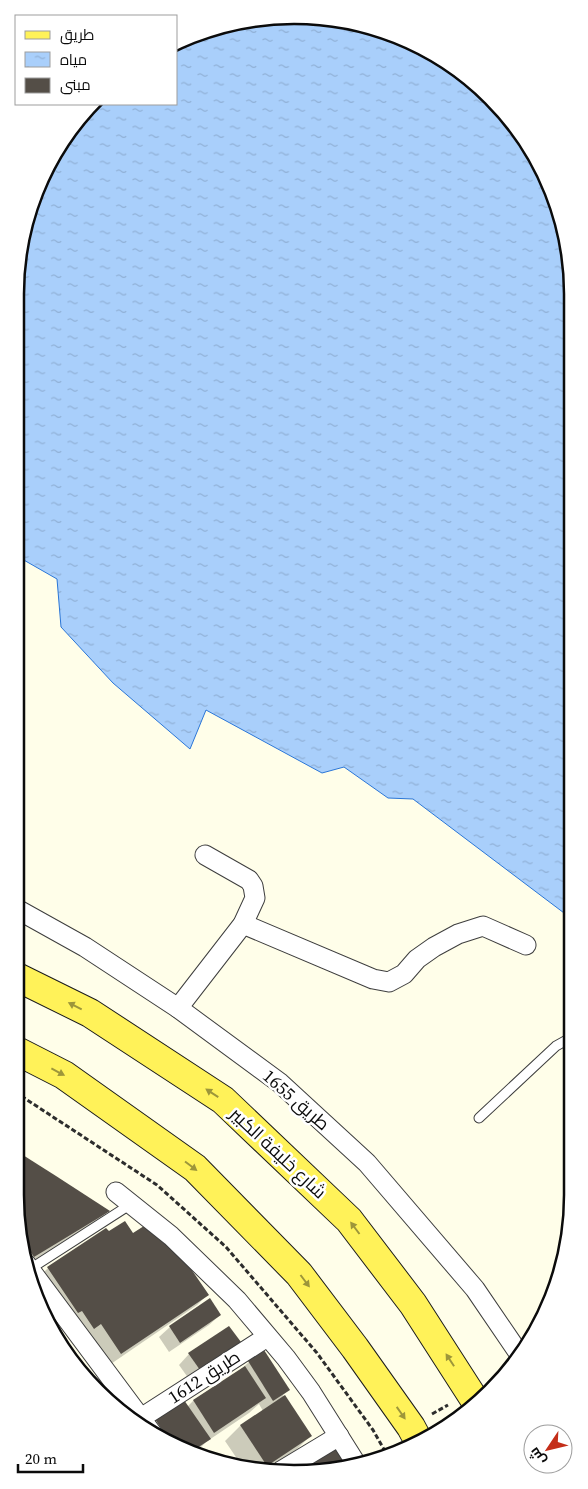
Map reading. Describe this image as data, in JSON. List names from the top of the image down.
{
  "streets": {
    "main road": ["شارع خليفة الكبير"],
    "street": ["طريق 1655", "طريق 1612"]
  },
  "legend": ["طريق", "مياه", "مبنى"],
  "scale_bar": "20 m",
  "north": "bottom left"
}
